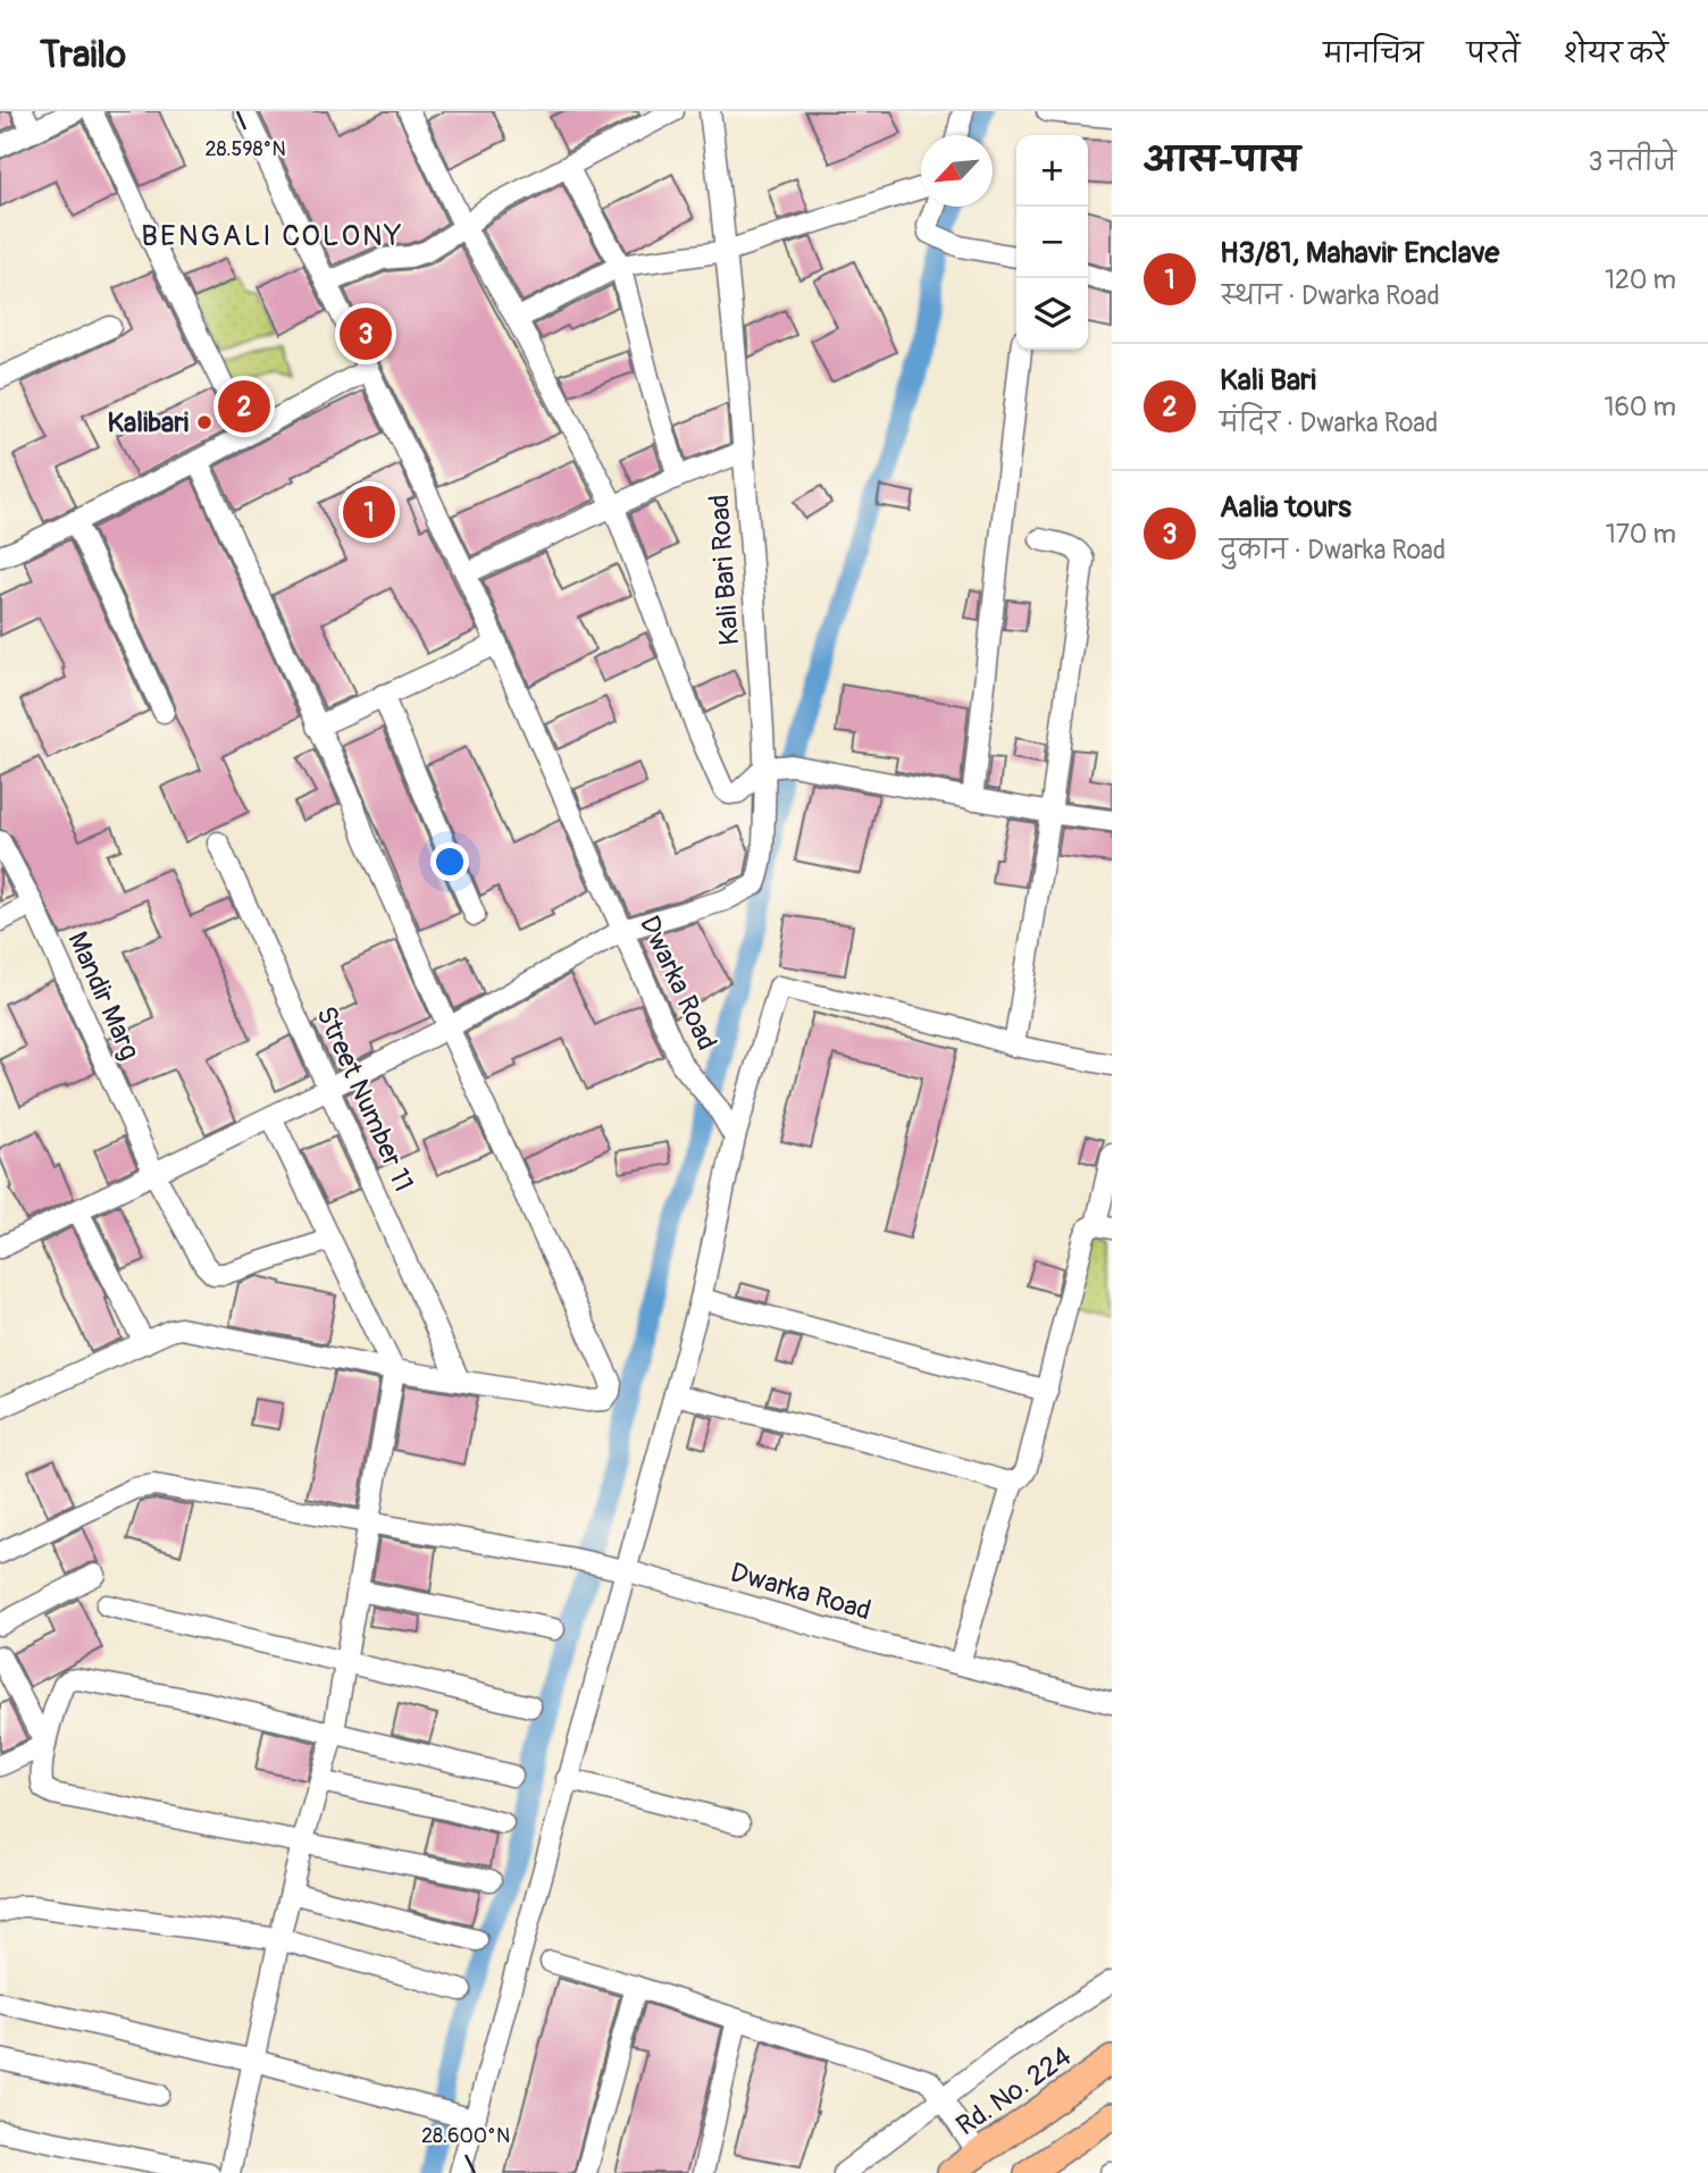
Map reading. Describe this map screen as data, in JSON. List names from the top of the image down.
{
  "streets": {
    "main road": ["Rd. No. 224"],
    "street": [
      "Kali Bari Road",
      "Dwarka Road",
      "Mandir Marg",
      "Street Number 11"
    ]
  },
  "crossings": [
    ["Kali Bari Road", "Dwarka Road"]
  ],
  "districts": ["BENGALI COLONY"],
  "places": ["Kalibari"],
  "north": "bottom left",
  "page": {
    "header": "Trailo",
    "nav": ["मानचित्र", "परतें", "शेयर करें"],
    "heading": ["आस-पास", "3 नतीजे"],
    "map_buttons": ["+", "−"],
    "list": [
      {
        "mark": "1",
        "name": "H3/81, Mahavir Enclave",
        "note": "स्थान · Dwarka Road",
        "value": "120 m"
      },
      {
        "mark": "2",
        "name": "Kali Bari",
        "note": "मंदिर · Dwarka Road",
        "value": "160 m"
      },
      {
        "mark": "3",
        "name": "Aalia tours",
        "note": "दुकान · Dwarka Road",
        "value": "170 m"
      }
    ],
    "pins": ["3", "2", "1"]
  },
  "coordinates": ["28.598°N", "28.600°N"]
}
